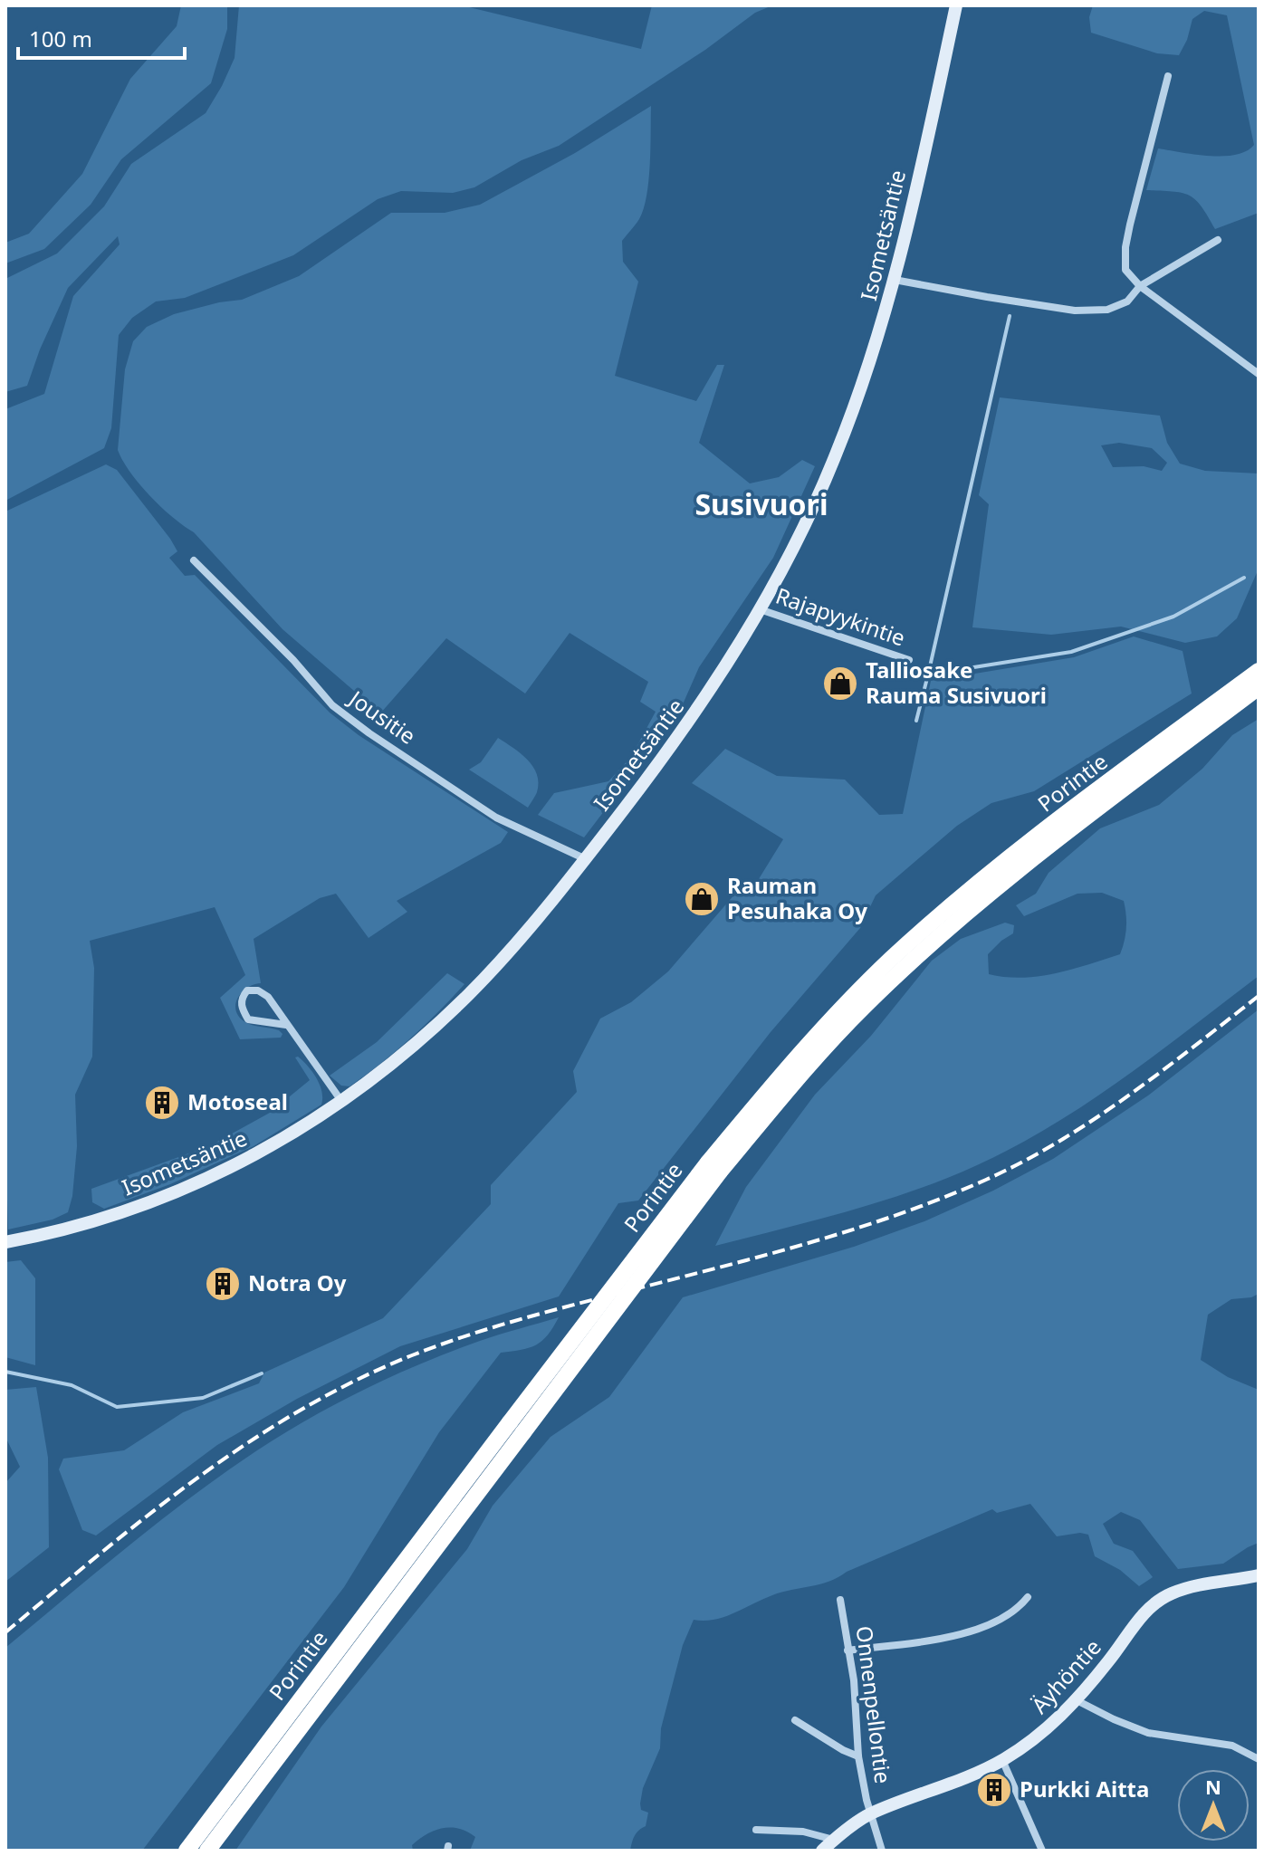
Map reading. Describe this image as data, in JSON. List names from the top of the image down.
{
  "streets": {
    "highway": ["Porintie"],
    "main road": ["Isometsäntie", "Äyhöntie"],
    "street": ["Rajapyykintie", "Jousitie", "Onnenpellontie"]
  },
  "crossings": [
    ["Isometsäntie", "Rajapyykintie"],
    ["Isometsäntie", "Jousitie"],
    ["Äyhöntie", "Onnenpellontie"]
  ],
  "districts": ["Susivuori"],
  "places": {
    "shop": ["Talliosake Rauma Susivuori", "Rauman Pesuhaka Oy"],
    "building": ["Motoseal", "Notra Oy", "Purkki Aitta"]
  },
  "scale_bar": "100 m",
  "north": "top"
}
